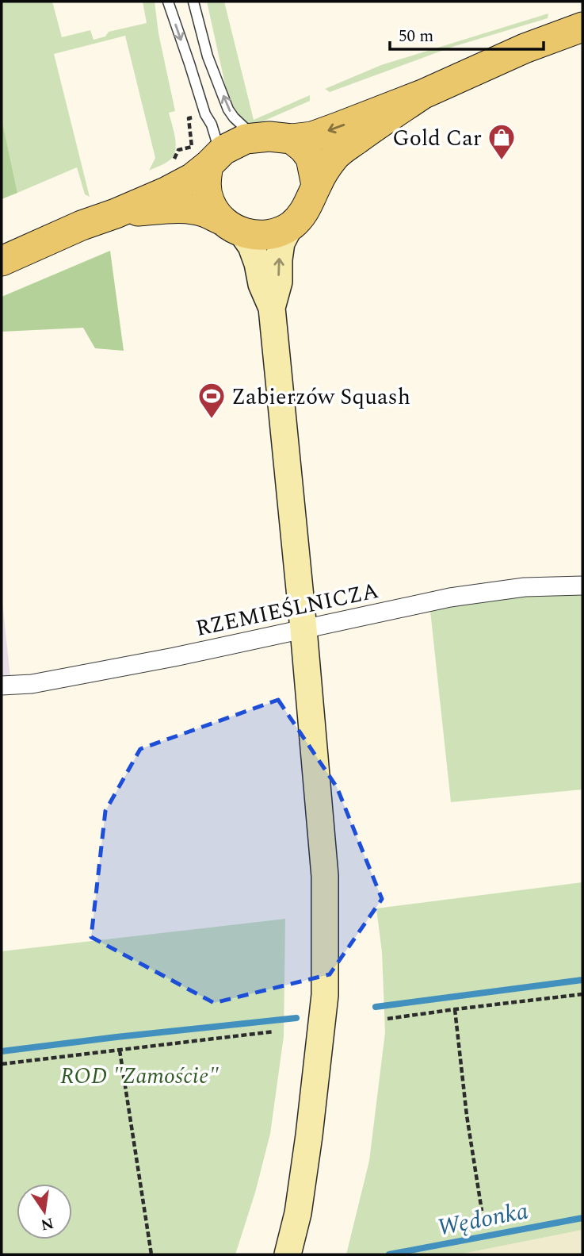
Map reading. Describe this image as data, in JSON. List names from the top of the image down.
{
  "streets": {
    "street": ["RZEMIEŚLNICZA"]
  },
  "water": ["Wędonka"],
  "parks": ["ROD \"Zamoście\""],
  "places": {
    "shop": ["Gold Car"],
    "sports": ["Zabierzów Squash"]
  },
  "scale_bar": "50 m",
  "north": "bottom"
}
